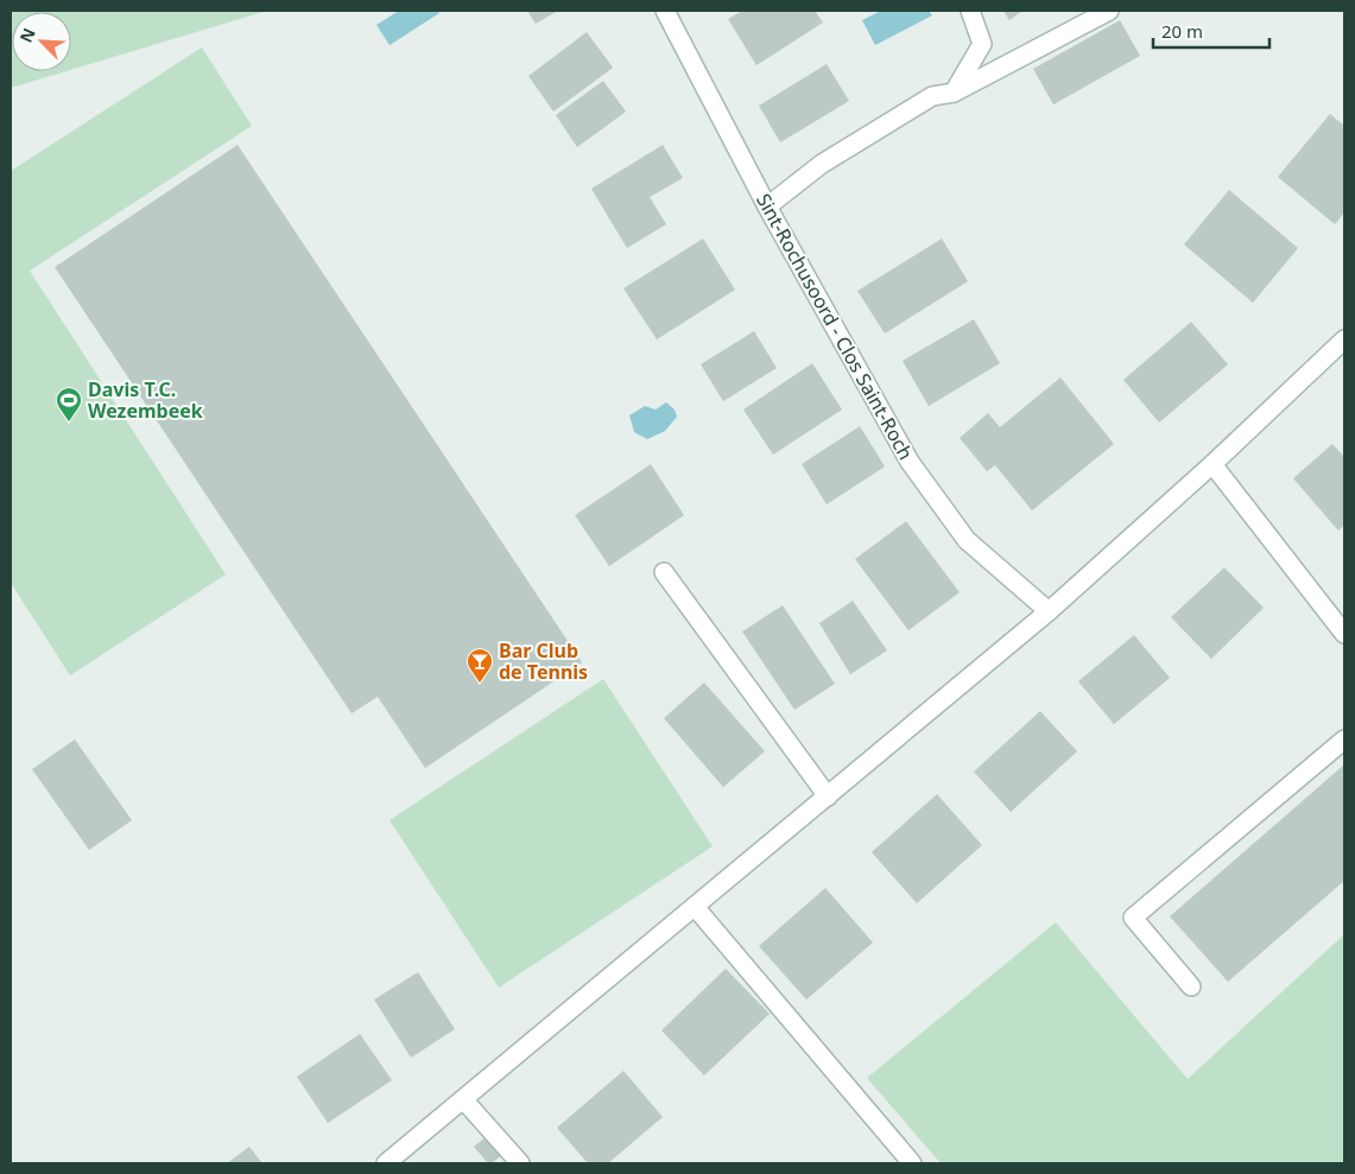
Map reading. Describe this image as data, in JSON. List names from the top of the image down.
{
  "streets": {
    "street": ["Sint-Rochusoord - Clos Saint-Roch"]
  },
  "places": {
    "sports": ["Davis T.C. Wezembeek"],
    "bar": ["Bar Club de Tennis"]
  },
  "scale_bar": "20 m",
  "north": "top left"
}
